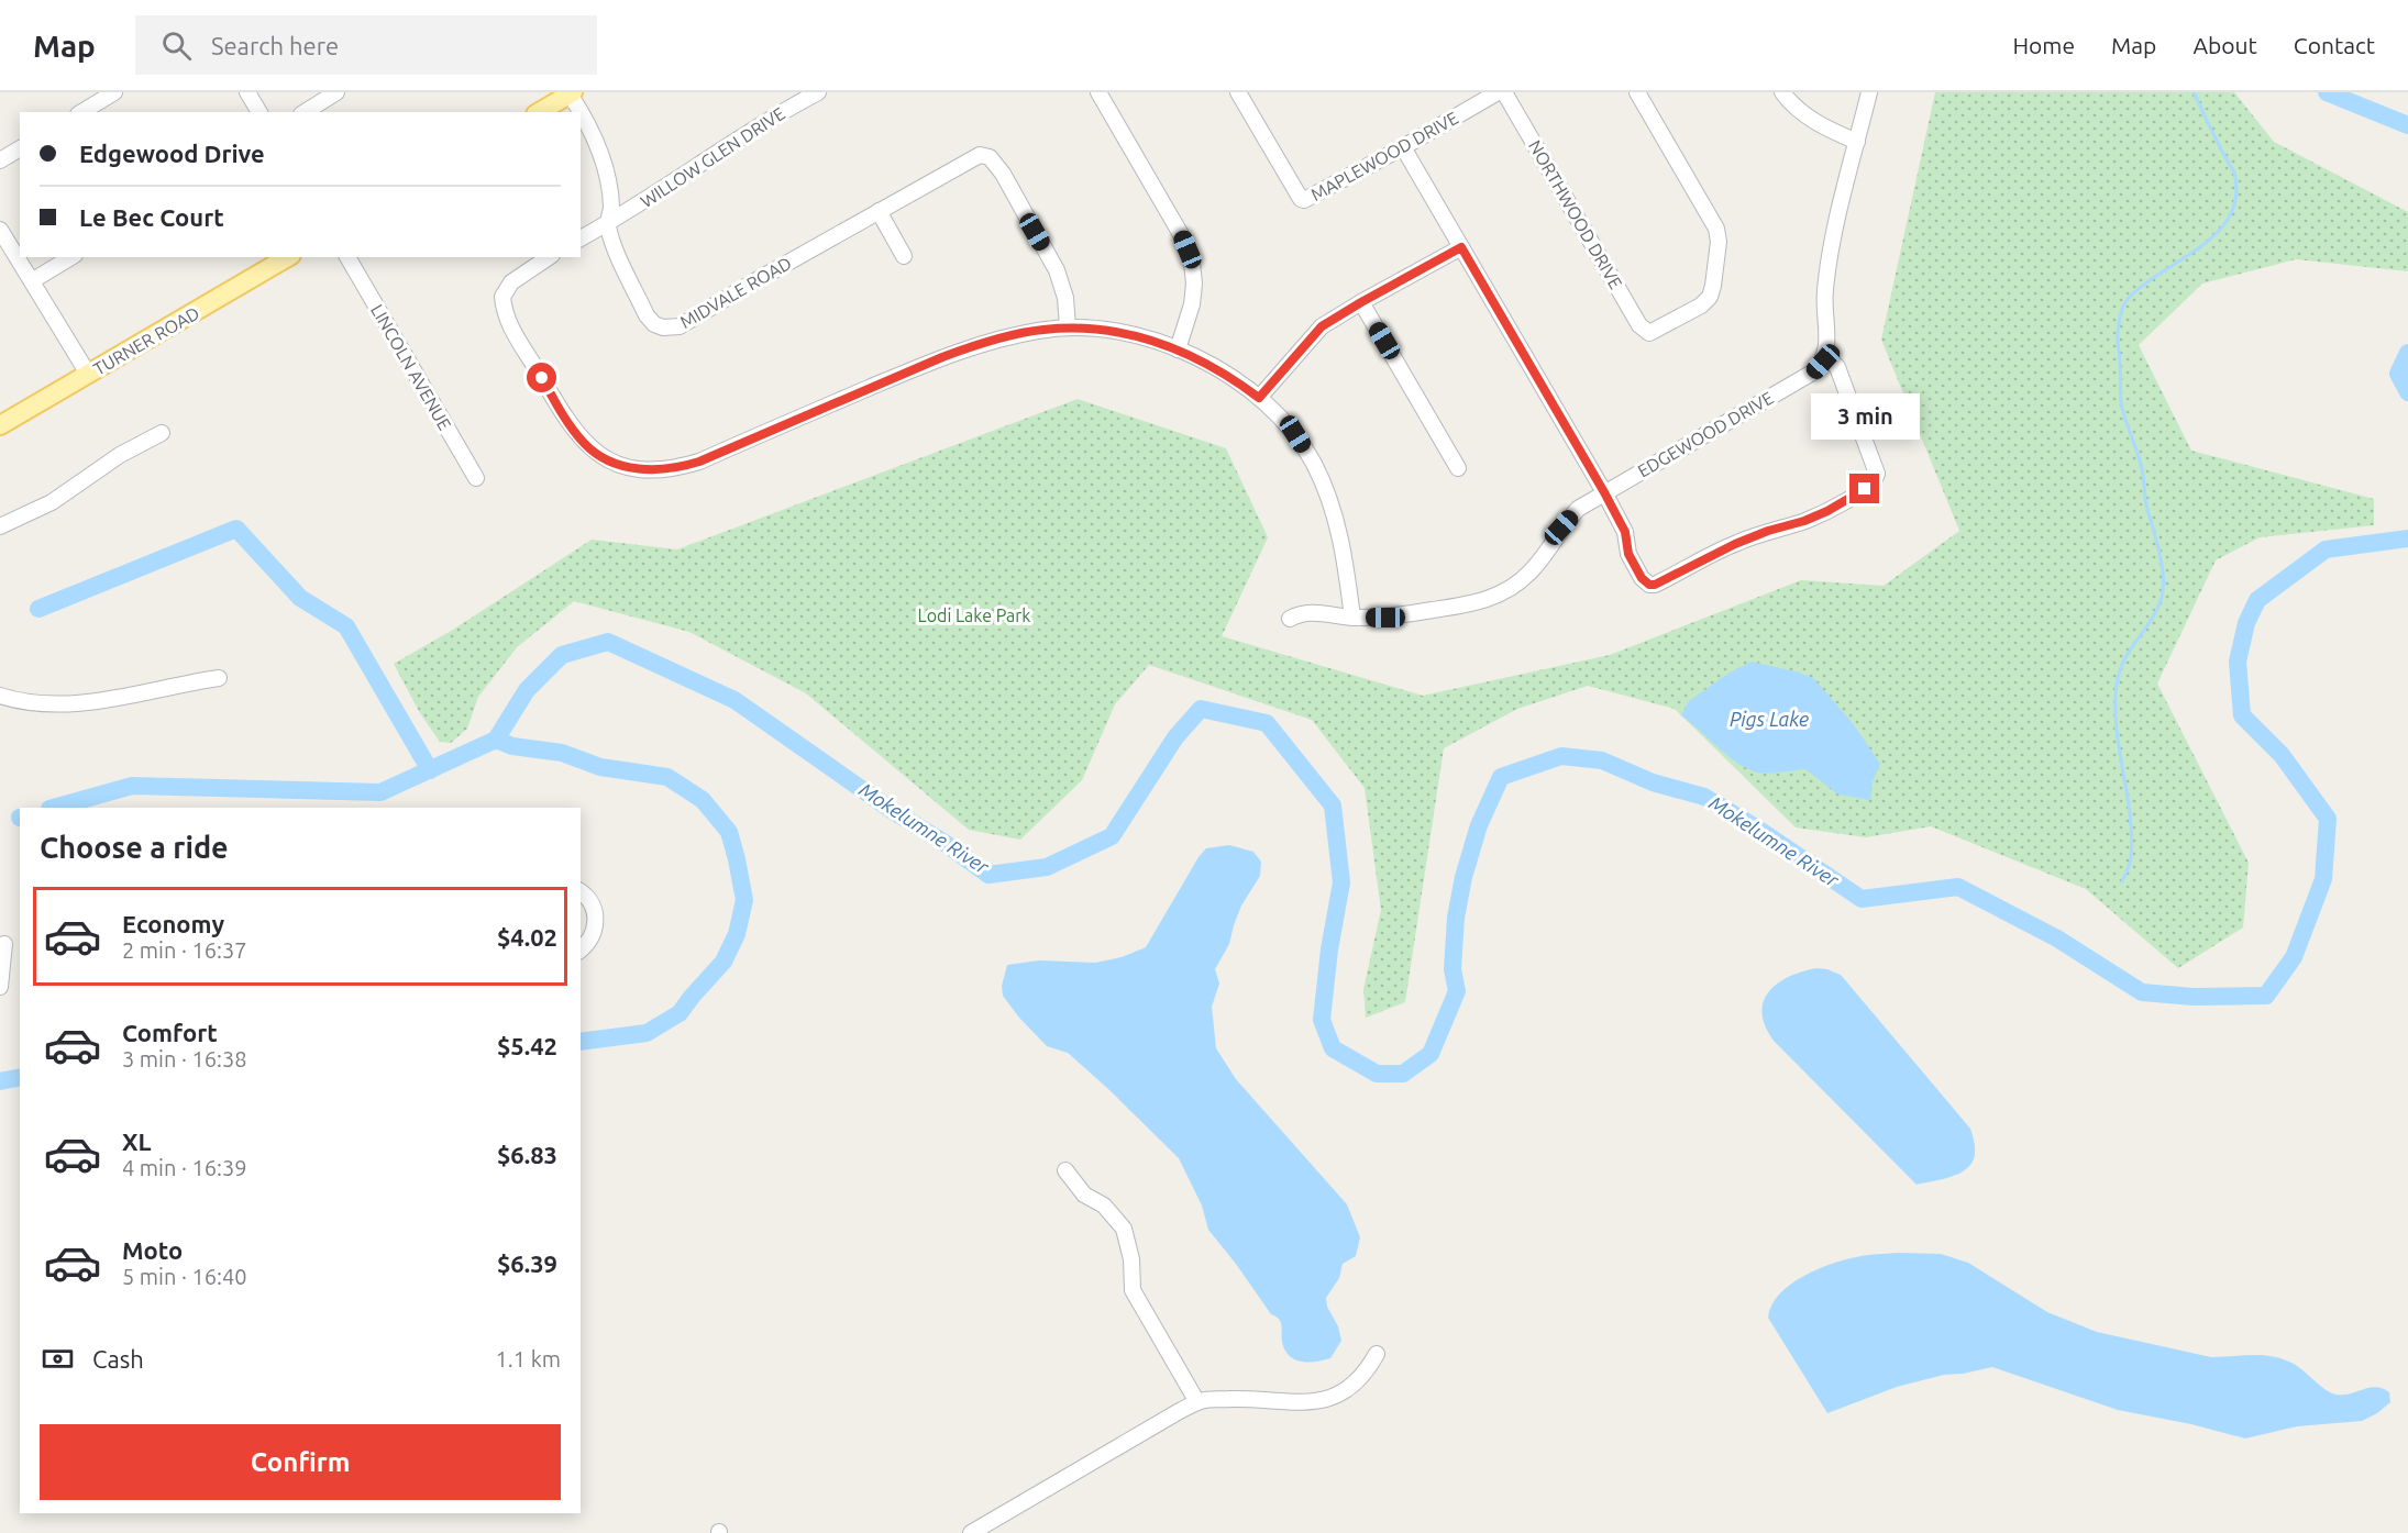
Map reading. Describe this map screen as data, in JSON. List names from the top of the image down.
{
  "streets": {
    "main road": ["TURNER ROAD"],
    "street": [
      "MAPLEWOOD DRIVE",
      "WILLOW GLEN DRIVE",
      "NORTHWOOD DRIVE",
      "MIDVALE ROAD",
      "LINCOLN AVENUE",
      "EDGEWOOD DRIVE"
    ]
  },
  "crossings": [
    ["WILLOW GLEN DRIVE", "MIDVALE ROAD"]
  ],
  "water": ["Pigs Lake", "Mokelumne River"],
  "parks": ["Lodi Lake Park"],
  "page": {
    "header": "Map",
    "search": "Search here",
    "nav": [
      "Home",
      "Map",
      "About",
      "Contact"
    ],
    "banner": ["Edgewood Drive", "Le Bec Court"],
    "bubble": "3 min",
    "heading": "Choose a ride",
    "list": [
      {
        "name": "Economy",
        "note": "2 min · 16:37",
        "value": "$4.02"
      },
      {
        "name": "Comfort",
        "note": "3 min · 16:38",
        "value": "$5.42"
      },
      {
        "name": "XL",
        "note": "4 min · 16:39",
        "value": "$6.83"
      },
      {
        "name": "Moto",
        "note": "5 min · 16:40",
        "value": "$6.39"
      }
    ],
    "pay": ["Cash", "1.1 km"],
    "buttons": "Confirm"
  }
}
